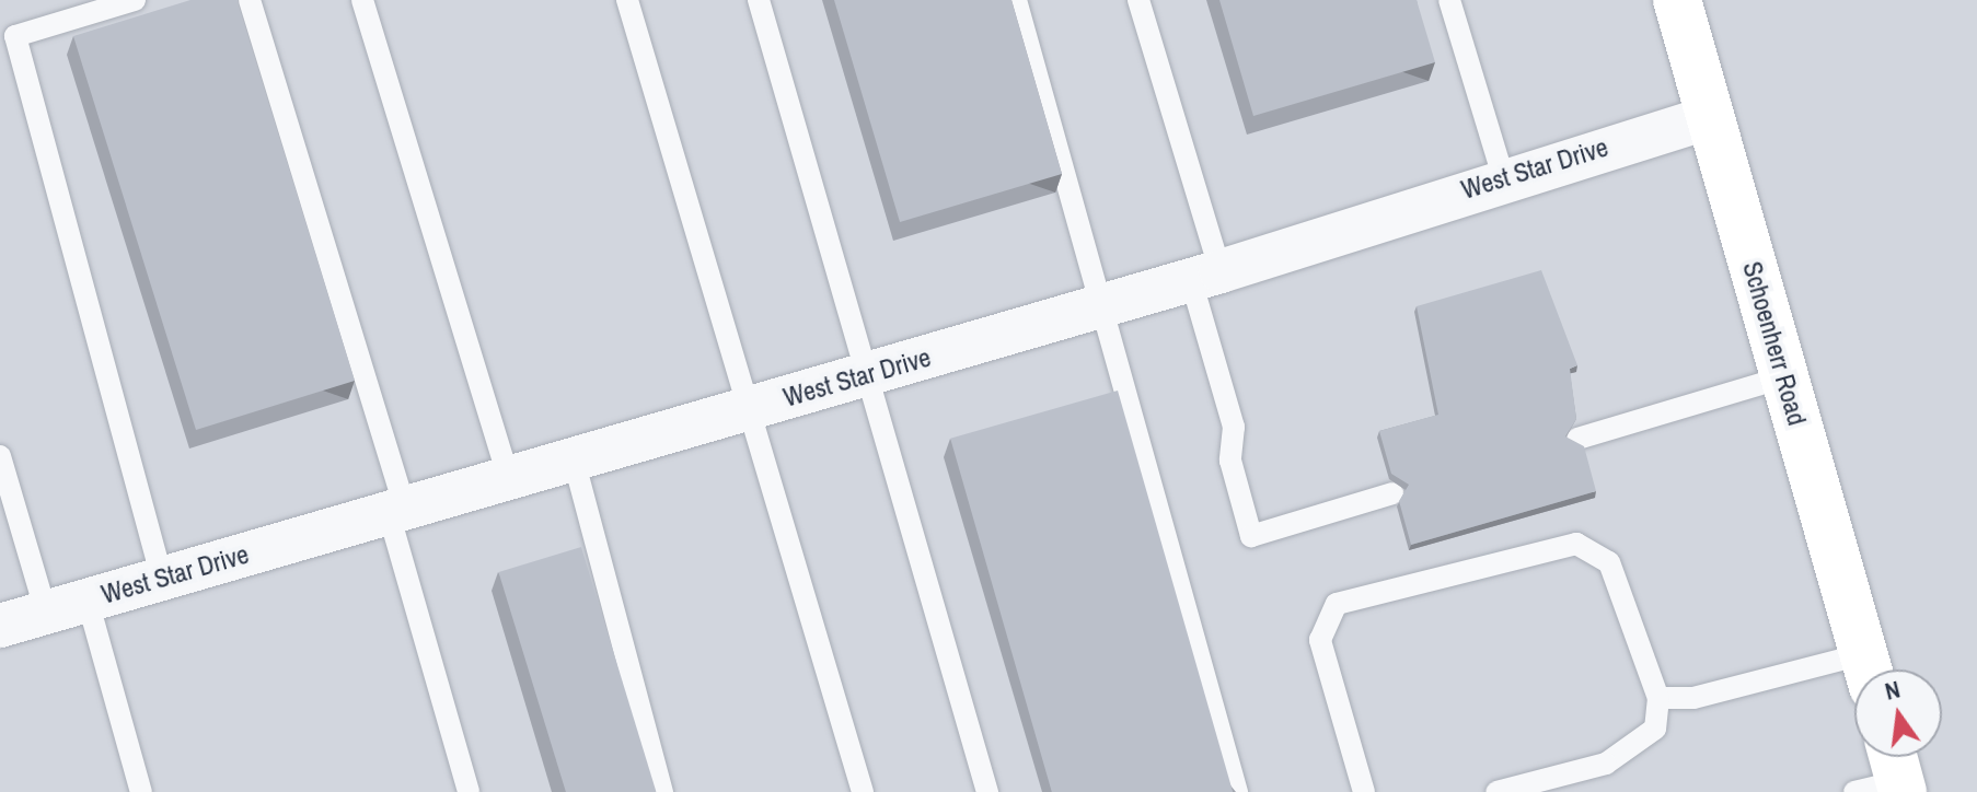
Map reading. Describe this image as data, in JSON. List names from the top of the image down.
{
  "streets": {
    "street": ["West Star Drive", "Schoenherr Road"]
  },
  "crossings": [
    ["West Star Drive", "Schoenherr Road"]
  ],
  "north": "top"
}
